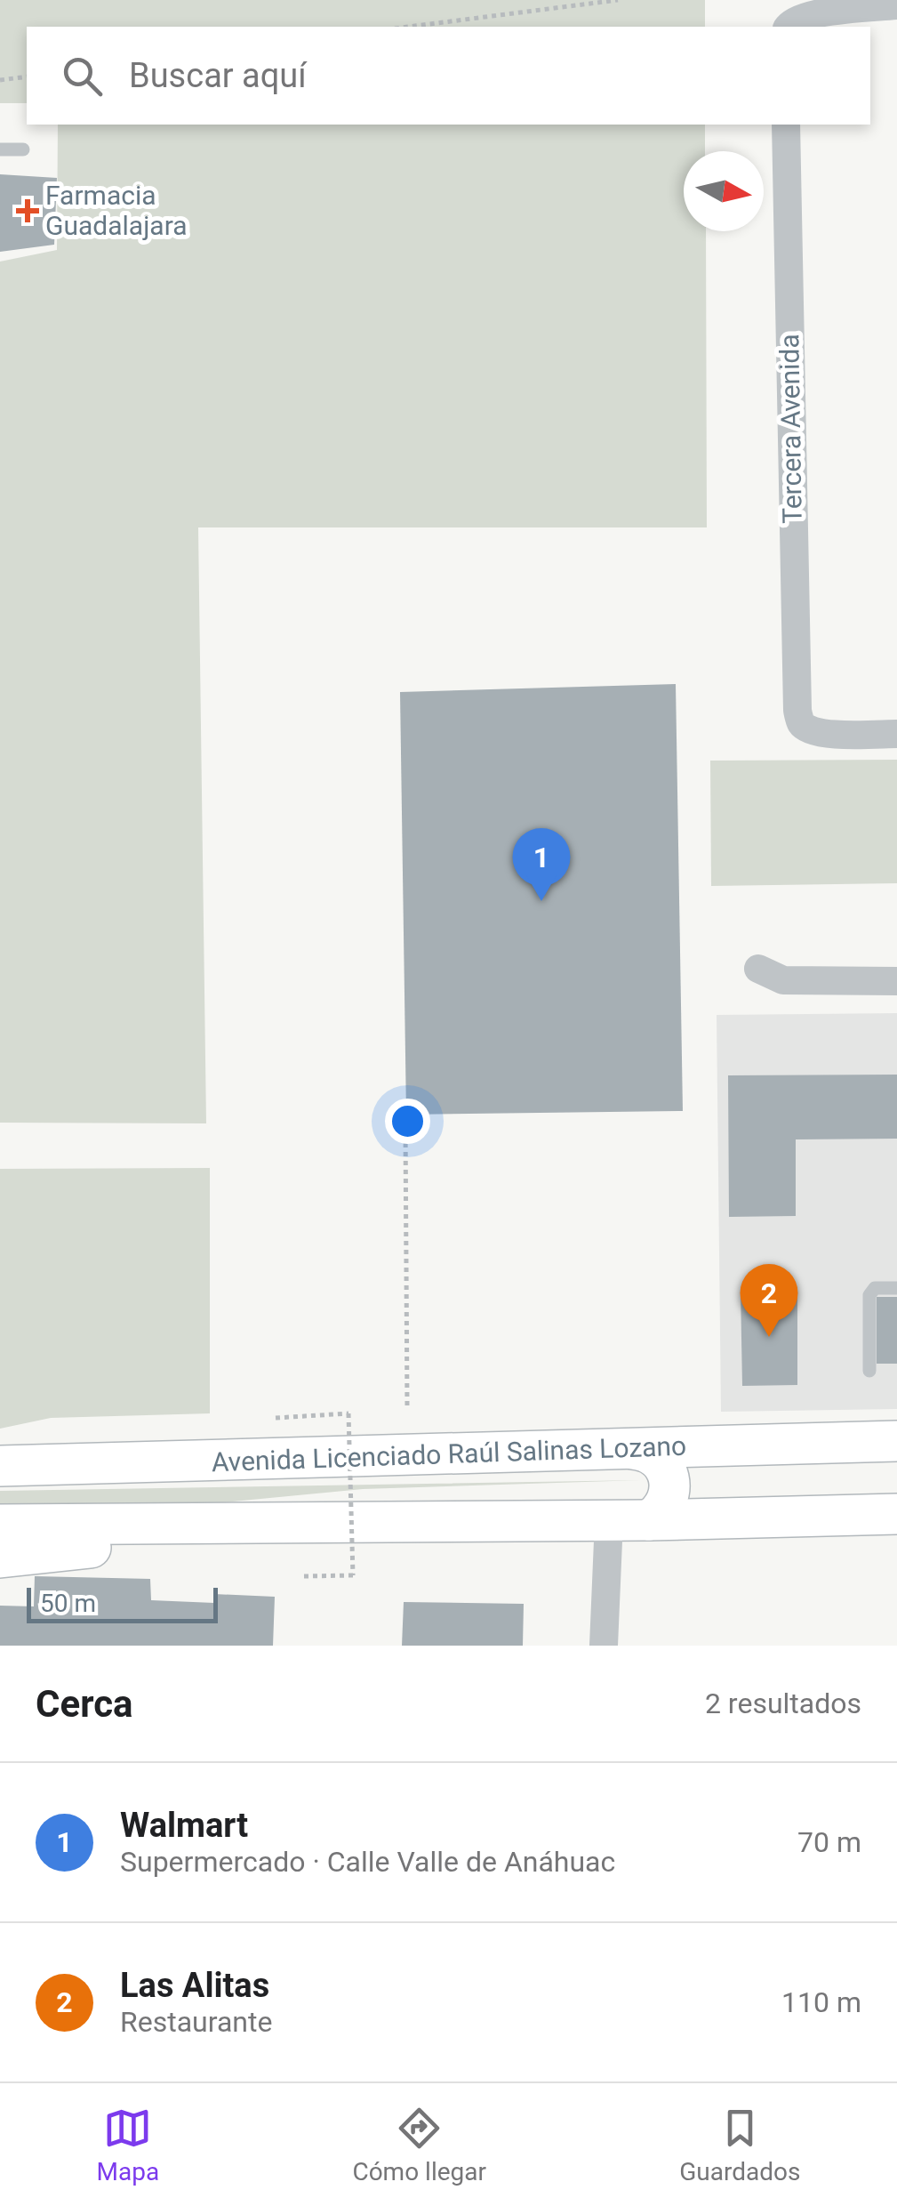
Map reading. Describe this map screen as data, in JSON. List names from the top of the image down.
{
  "streets": {
    "main road": ["Avenida Licenciado Raúl Salinas Lozano"],
    "street": ["Tercera Avenida"]
  },
  "places": {
    "health": ["Farmacia Guadalajara"]
  },
  "scale_bar": "50 m",
  "north": "right",
  "page": {
    "search": "Buscar aquí",
    "pins": ["1", "2"],
    "scale": "50 m",
    "heading": ["Cerca", "2 resultados"],
    "list": [
      {
        "mark": "1",
        "name": "Walmart",
        "note": "Supermercado · Calle Valle de Anáhuac",
        "value": "70 m"
      },
      {
        "mark": "2",
        "name": "Las Alitas",
        "note": "Restaurante",
        "value": "110 m"
      }
    ],
    "nav": ["Mapa", "Cómo llegar", "Guardados"]
  }
}
